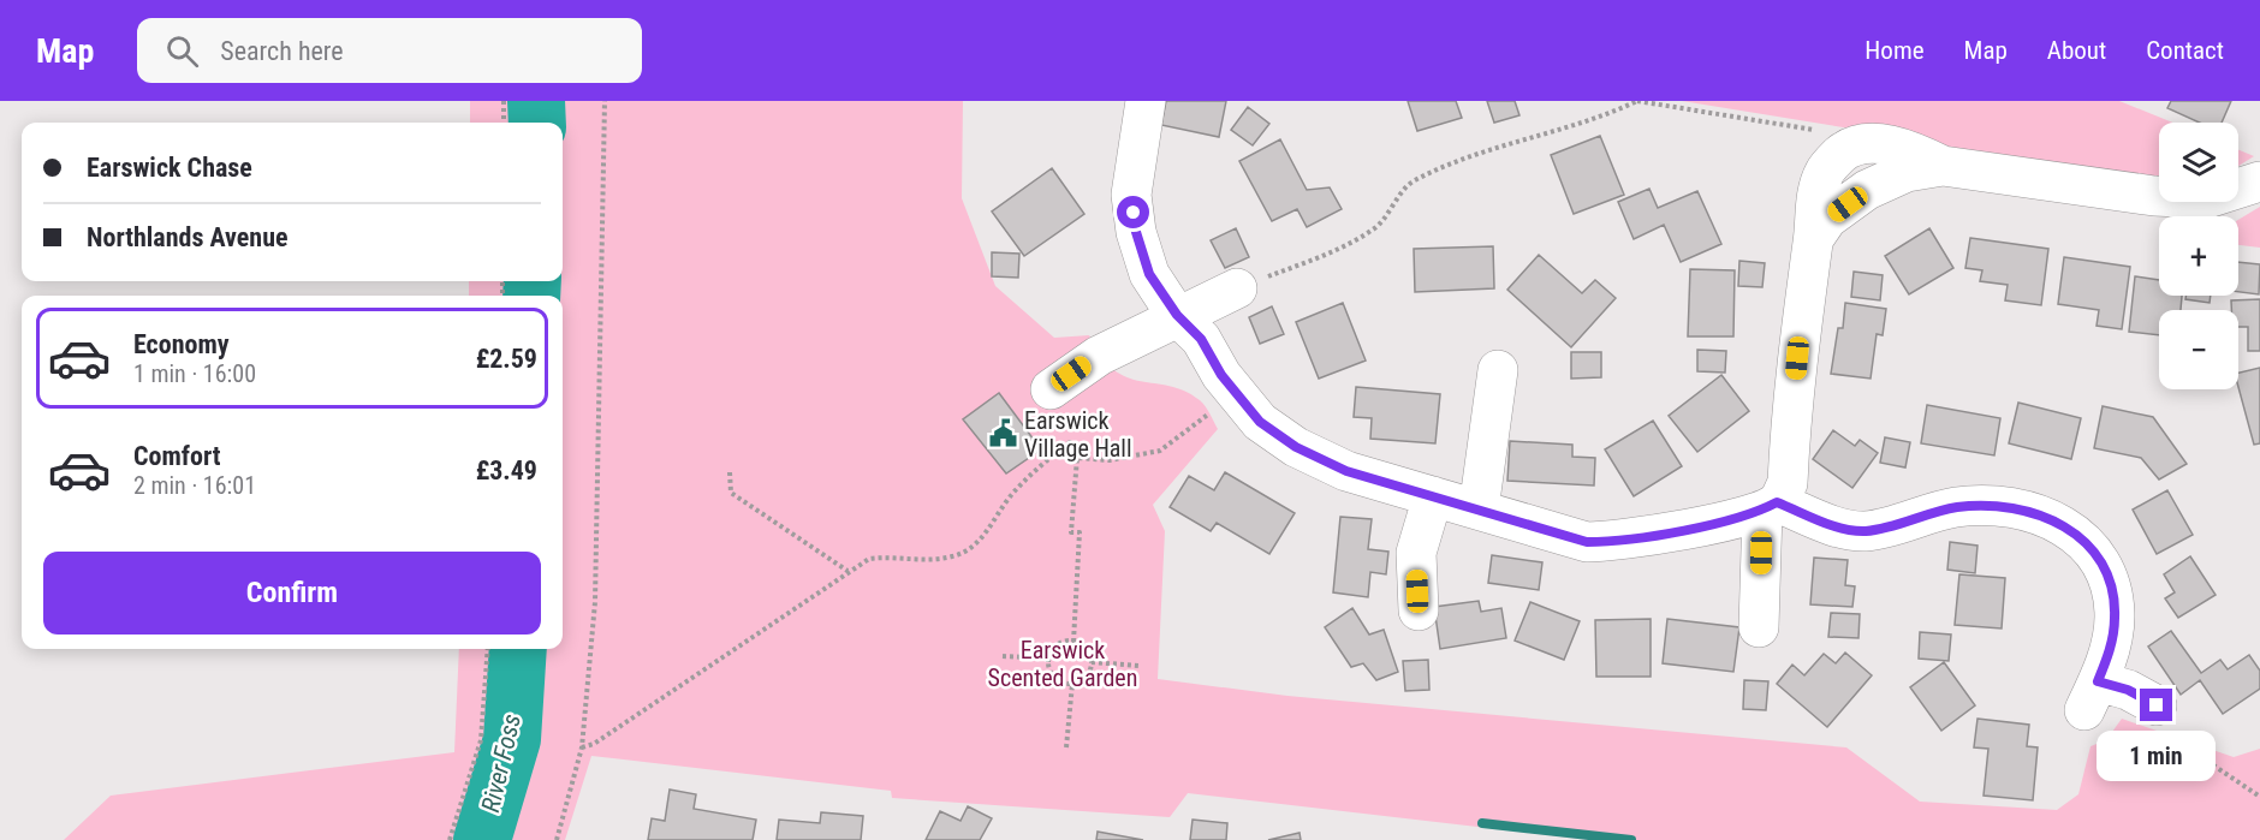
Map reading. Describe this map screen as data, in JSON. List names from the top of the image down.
{
  "water": ["River Foss"],
  "parks": ["Earswick Scented Garden"],
  "places": {
    "public building": ["Earswick Village Hall"]
  },
  "page": {
    "header": "Map",
    "search": "Search here",
    "nav": [
      "Home",
      "Map",
      "About",
      "Contact"
    ],
    "map_buttons": ["+", "−"],
    "banner": ["Earswick Chase", "Northlands Avenue"],
    "list": [
      {
        "name": "Economy",
        "note": "1 min · 16:00",
        "value": "£2.59"
      },
      {
        "name": "Comfort",
        "note": "2 min · 16:01",
        "value": "£3.49"
      }
    ],
    "buttons": "Confirm",
    "bubble": "1 min"
  }
}
